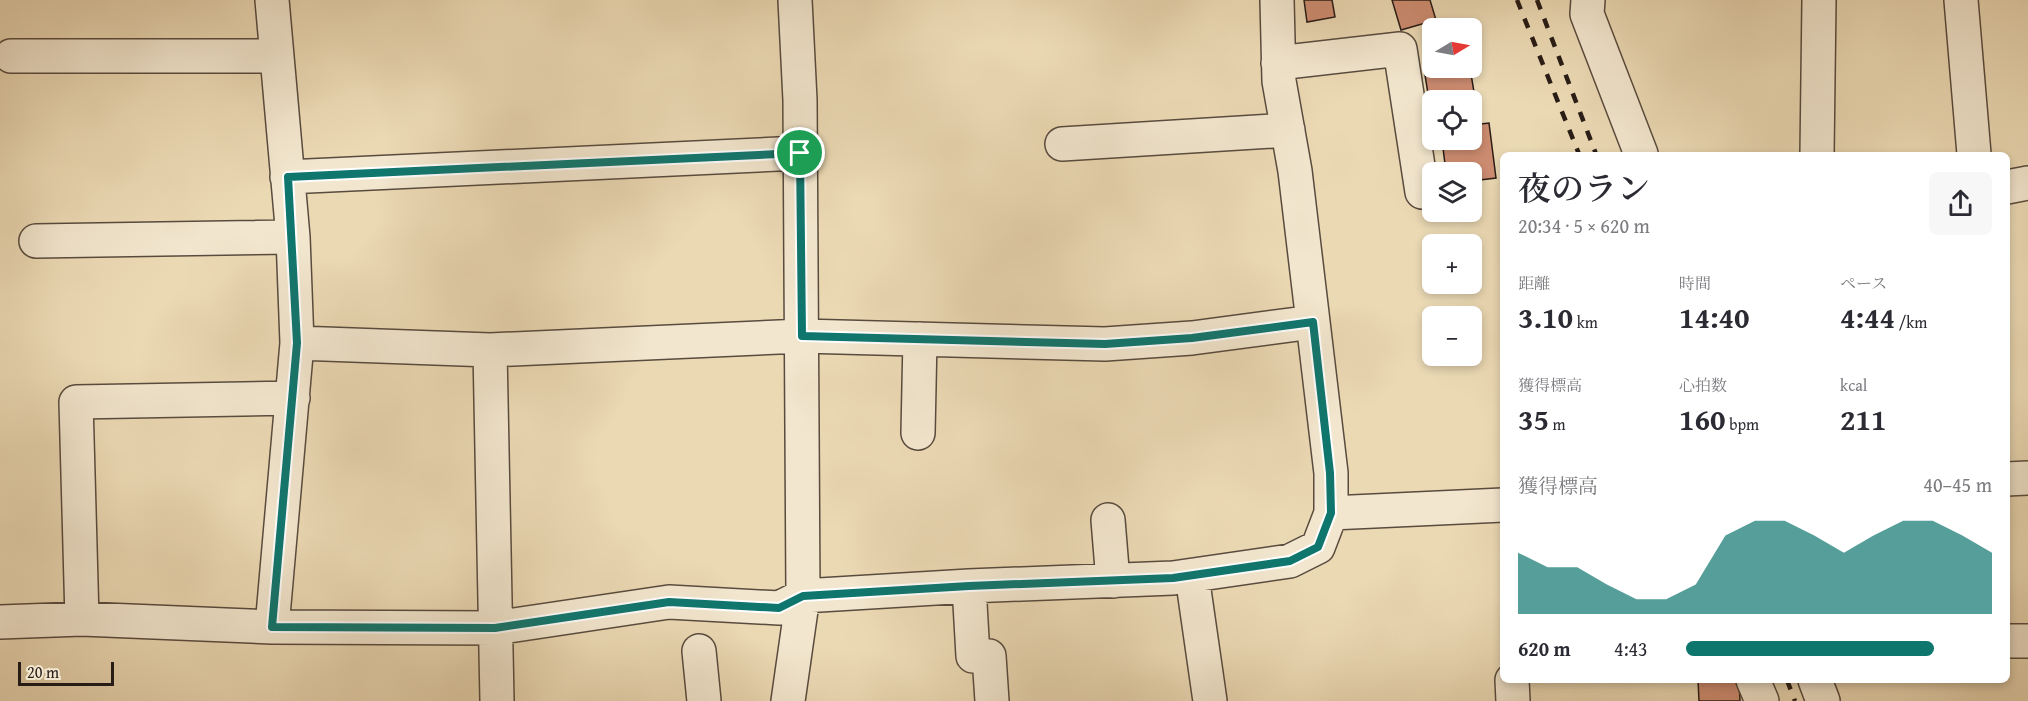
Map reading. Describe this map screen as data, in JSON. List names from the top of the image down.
{
  "scale_bar": "20 m",
  "north": "right",
  "page": {
    "map_buttons": ["+", "−"],
    "heading": ["夜のラン", "20:34 · 5 × 620 m"],
    "stats": [
      ["距離", "3.10 km"],
      ["時間", "14:40"],
      ["ペース", "4:44 /km"],
      ["獲得標高", "35 m"],
      ["心拍数", "160 bpm"],
      ["kcal", "211"]
    ],
    "chart": ["獲得標高", "40–45 m"],
    "list": [
      {
        "name": "620 m",
        "note": "4:43"
      }
    ],
    "scale": "20 m"
  }
}
